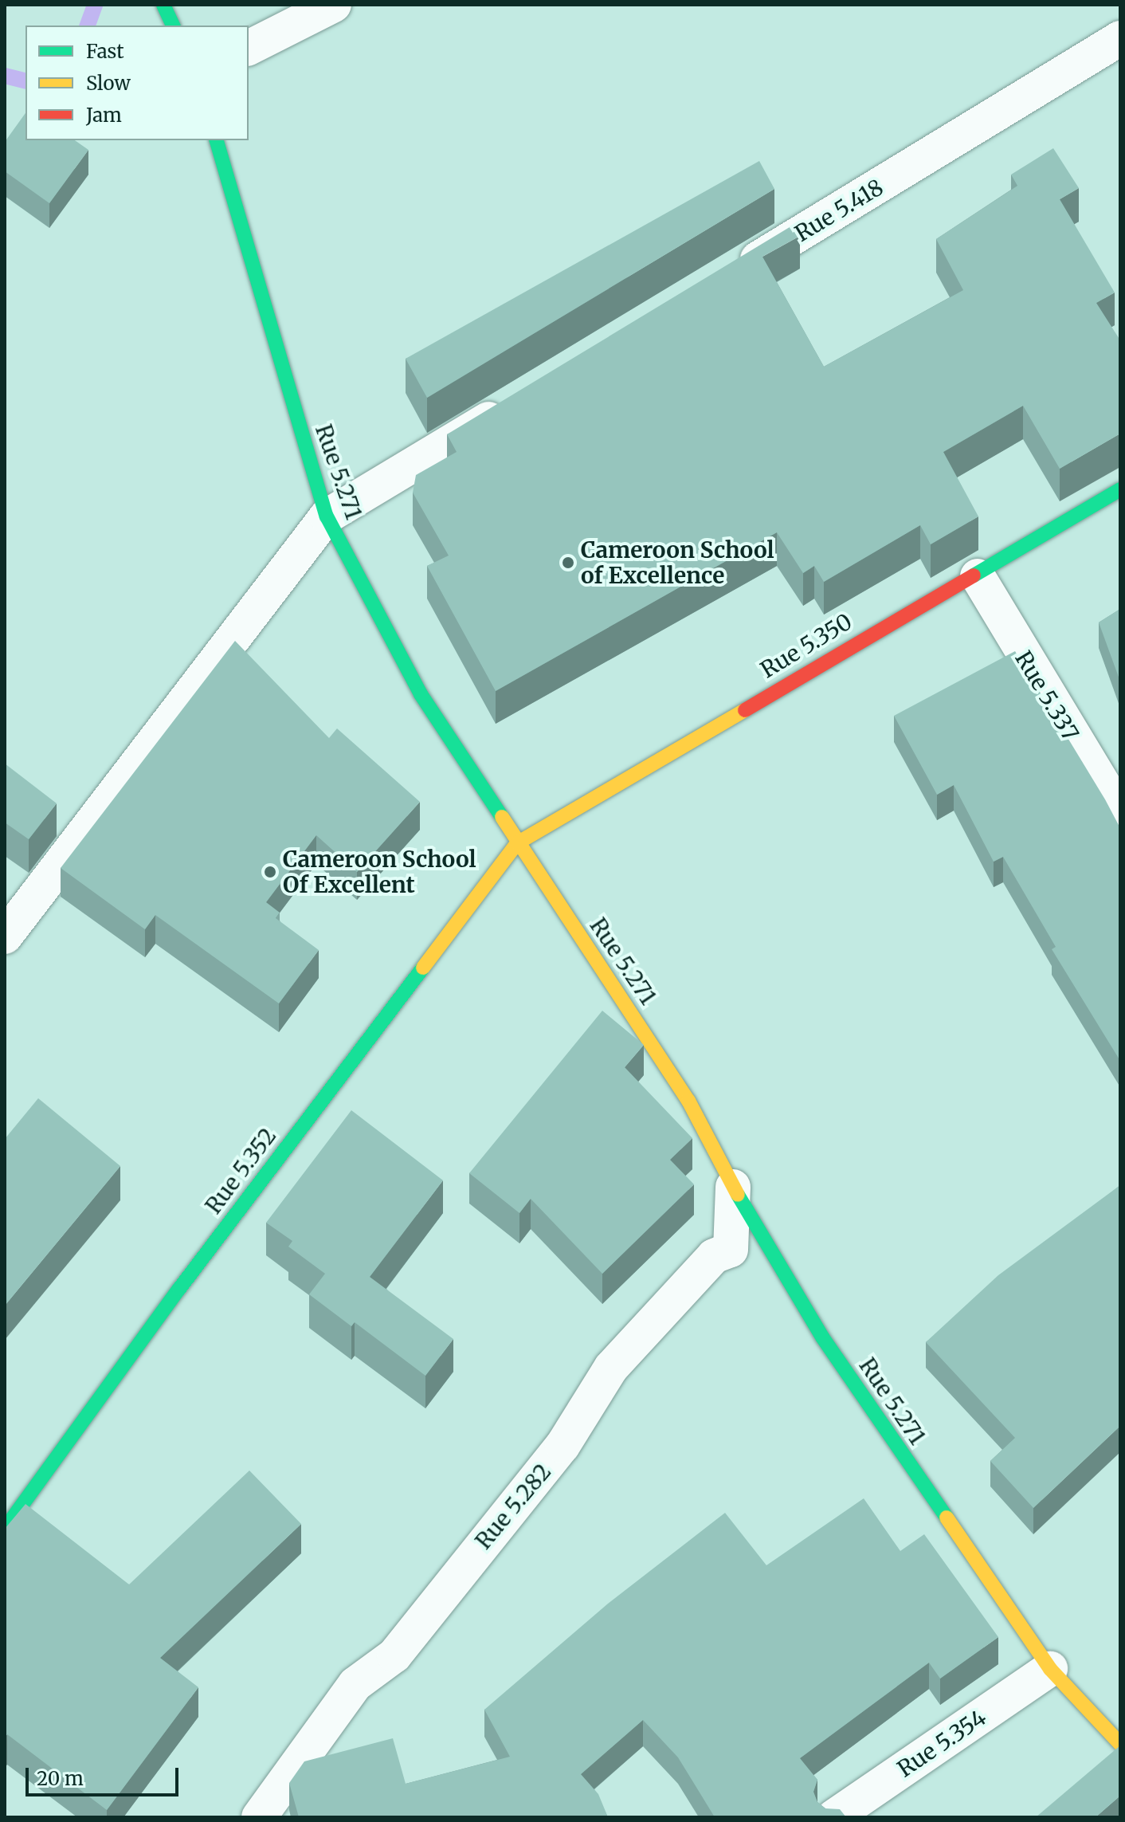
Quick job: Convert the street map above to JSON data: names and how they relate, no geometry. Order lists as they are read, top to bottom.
{
  "streets": {
    "street": [
      "Rue 5.418",
      "Rue 5.271",
      "Rue 5.350",
      "Rue 5.337",
      "Rue 5.352",
      "Rue 5.282",
      "Rue 5.354"
    ]
  },
  "crossings": [
    ["Rue 5.271", "Rue 5.350"],
    ["Rue 5.271", "Rue 5.352"],
    ["Rue 5.271", "Rue 5.282"],
    ["Rue 5.271", "Rue 5.354"],
    ["Rue 5.350", "Rue 5.337"],
    ["Rue 5.350", "Rue 5.352"]
  ],
  "places": ["Cameroon School of Excellence", "Cameroon School Of Excellent"],
  "legend": ["Fast", "Slow", "Jam"],
  "scale_bar": "20 m"
}
